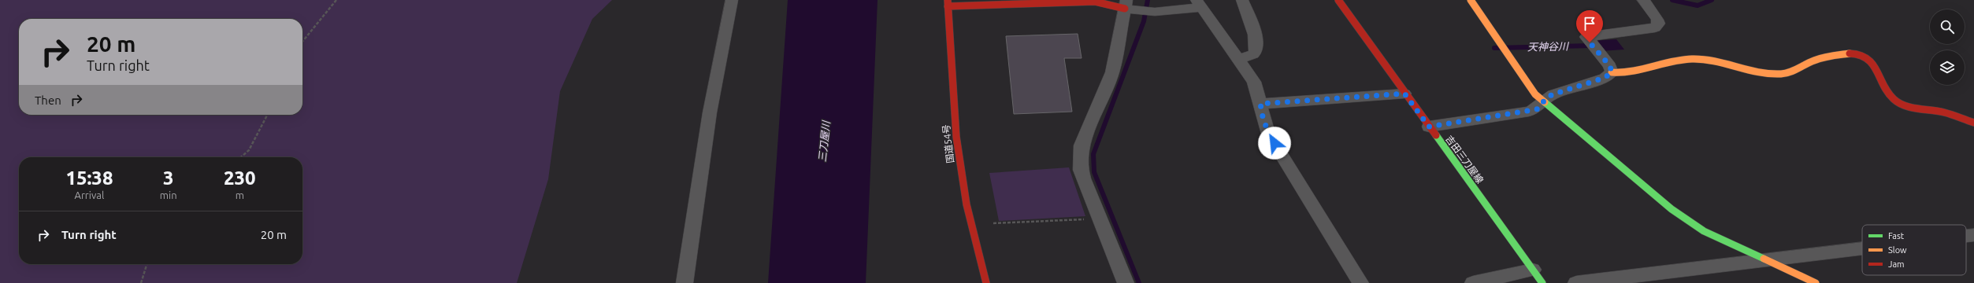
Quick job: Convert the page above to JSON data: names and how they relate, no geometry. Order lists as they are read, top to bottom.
{
  "streets": {
    "main road": ["国道54号", "吉田三刀屋線"]
  },
  "water": ["天神谷川", "三刀屋川"],
  "legend": ["Fast", "Slow", "Jam"],
  "page": {
    "turn": ["20 m", "Turn right"],
    "then": "Then",
    "eta": [
      "15:38",
      "Arrival",
      "3",
      "min",
      "230",
      "m"
    ],
    "list": [
      {
        "name": "Turn right",
        "value": "20 m"
      }
    ]
  }
}
